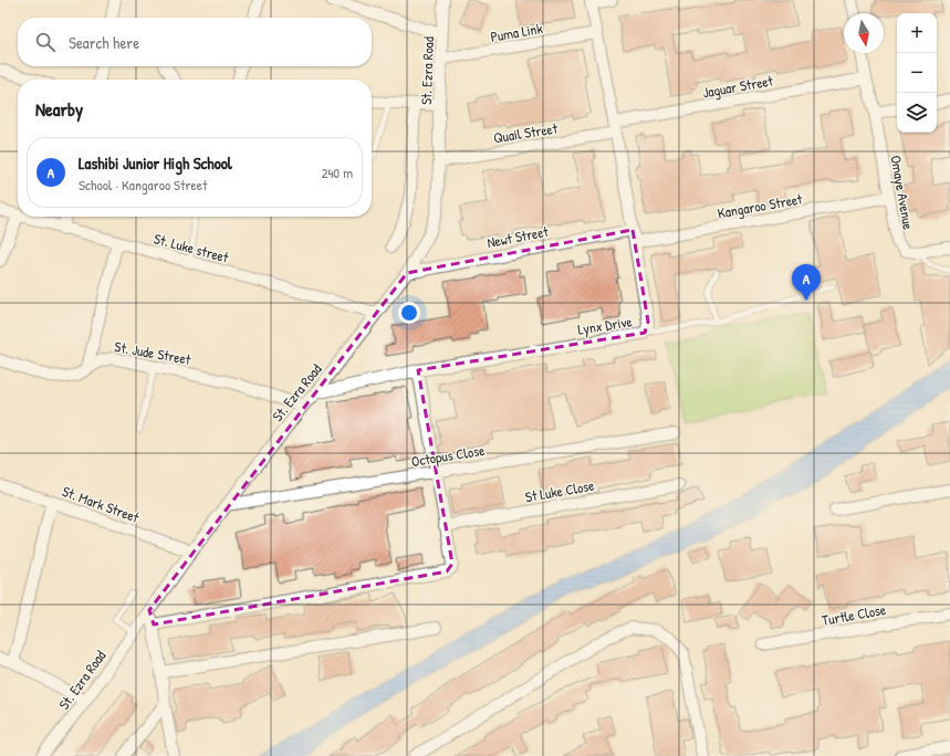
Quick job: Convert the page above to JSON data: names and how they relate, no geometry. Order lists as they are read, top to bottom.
{
  "streets": {
    "street": [
      "Puma Link",
      "St. Ezra Road",
      "Jaguar Street",
      "Quail Street",
      "Omaye Avenue",
      "Kangaroo Street",
      "Newt Street",
      "St. Luke street",
      "Lynx Drive",
      "St. Jude Street",
      "Octopus Close",
      "St Luke Close",
      "St. Mark Street",
      "Turtle Close"
    ]
  },
  "crossings": [
    ["Puma Link", "St. Ezra Road"],
    ["Puma Link", "Lynx Drive"],
    ["St. Ezra Road", "Quail Street"],
    ["St. Ezra Road", "Newt Street"],
    ["St. Ezra Road", "St. Luke street"],
    ["St. Ezra Road", "Lynx Drive"],
    ["St. Ezra Road", "St. Jude Street"],
    ["St. Ezra Road", "Octopus Close"],
    ["St. Ezra Road", "St. Mark Street"],
    ["Jaguar Street", "Quail Street"],
    ["Jaguar Street", "Omaye Avenue"],
    ["Jaguar Street", "Lynx Drive"],
    ["Quail Street", "Lynx Drive"],
    ["Omaye Avenue", "Kangaroo Street"],
    ["Kangaroo Street", "Lynx Drive"],
    ["Newt Street", "Lynx Drive"]
  ],
  "north": "bottom",
  "page": {
    "map_buttons": ["+", "−"],
    "search": "Search here",
    "heading": "Nearby",
    "list": [
      {
        "mark": "A",
        "name": "Lashibi Junior High School",
        "note": "School · Kangaroo Street",
        "value": "240 m"
      }
    ],
    "pins": "A"
  }
}
